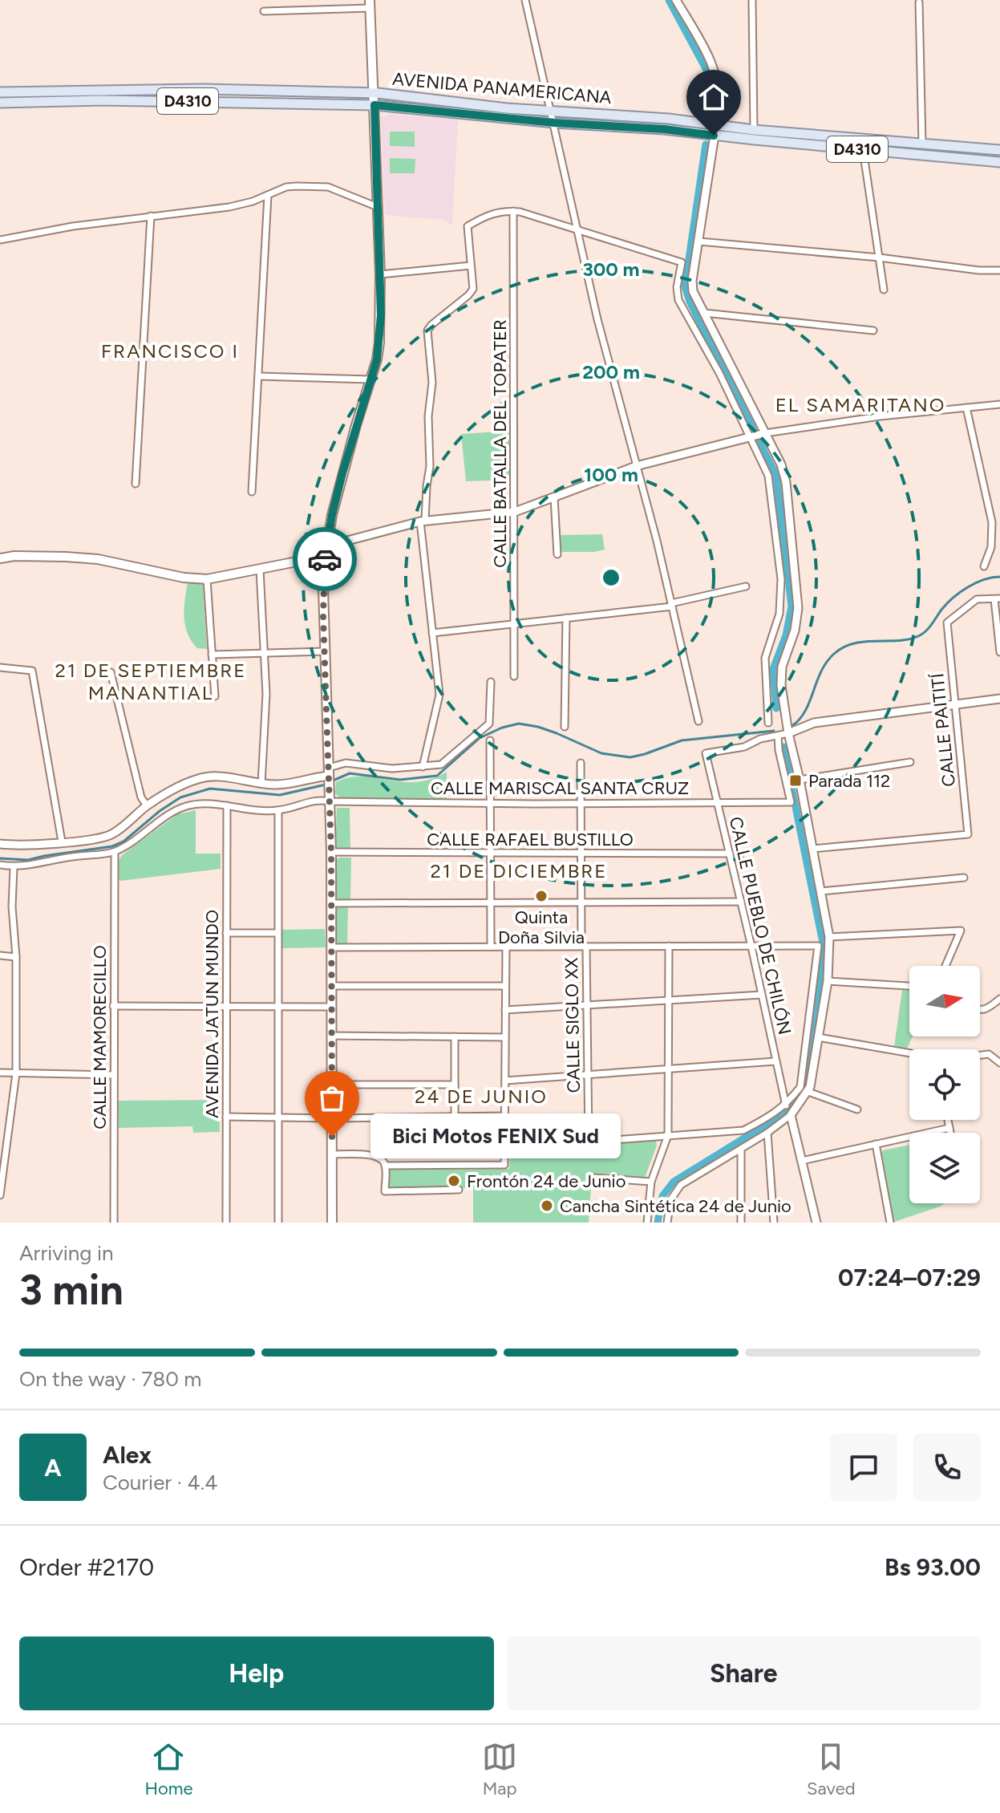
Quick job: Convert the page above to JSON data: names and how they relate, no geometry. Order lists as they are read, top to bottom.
{
  "streets": {
    "main road": ["AVENIDA PANAMERICANA", "D4310"],
    "street": [
      "CALLE BATALLA DEL TOPATER",
      "CALLE PAITITÍ",
      "CALLE MARISCAL SANTA CRUZ",
      "CALLE RAFAEL BUSTILLO",
      "CALLE PUEBLO DE CHILÓN",
      "AVENIDA JATUN MUNDO",
      "CALLE SIGLO XX",
      "CALLE MAMORECILLO"
    ]
  },
  "crossings": [
    ["CALLE MARISCAL SANTA CRUZ", "CALLE PUEBLO DE CHILÓN"],
    ["CALLE MARISCAL SANTA CRUZ", "AVENIDA JATUN MUNDO"],
    ["CALLE MARISCAL SANTA CRUZ", "CALLE SIGLO XX"],
    ["CALLE MARISCAL SANTA CRUZ", "CALLE MAMORECILLO"],
    ["CALLE RAFAEL BUSTILLO", "CALLE PUEBLO DE CHILÓN"],
    ["CALLE RAFAEL BUSTILLO", "CALLE SIGLO XX"]
  ],
  "districts": [
    "FRANCISCO I",
    "EL SAMARITANO",
    "21 DE SEPTIEMBRE MANANTIAL",
    "21 DE DICIEMBRE",
    "24 DE JUNIO"
  ],
  "places": {
    "transit": ["Parada 112"],
    "other": [
      "Quinta Doña Silvia",
      "Bici Motos FENIX Sud",
      "Frontón 24 de Junio",
      "Cancha Sintética 24 de Junio"
    ]
  },
  "north": "right",
  "page": {
    "bubble": "Bici Motos FENIX Sud",
    "heading": ["3 min", "Arriving in", "07:24–07:29"],
    "panel": [
      "Alex",
      "Courier · 4.4",
      "Order #2170",
      "Bs 93.00"
    ],
    "bar": "On the way · 780 m",
    "round": "A",
    "buttons": ["Help", "Share"],
    "tabs": ["Home", "Map", "Saved"]
  },
  "rings": ["300 m", "200 m", "100 m"]
}
